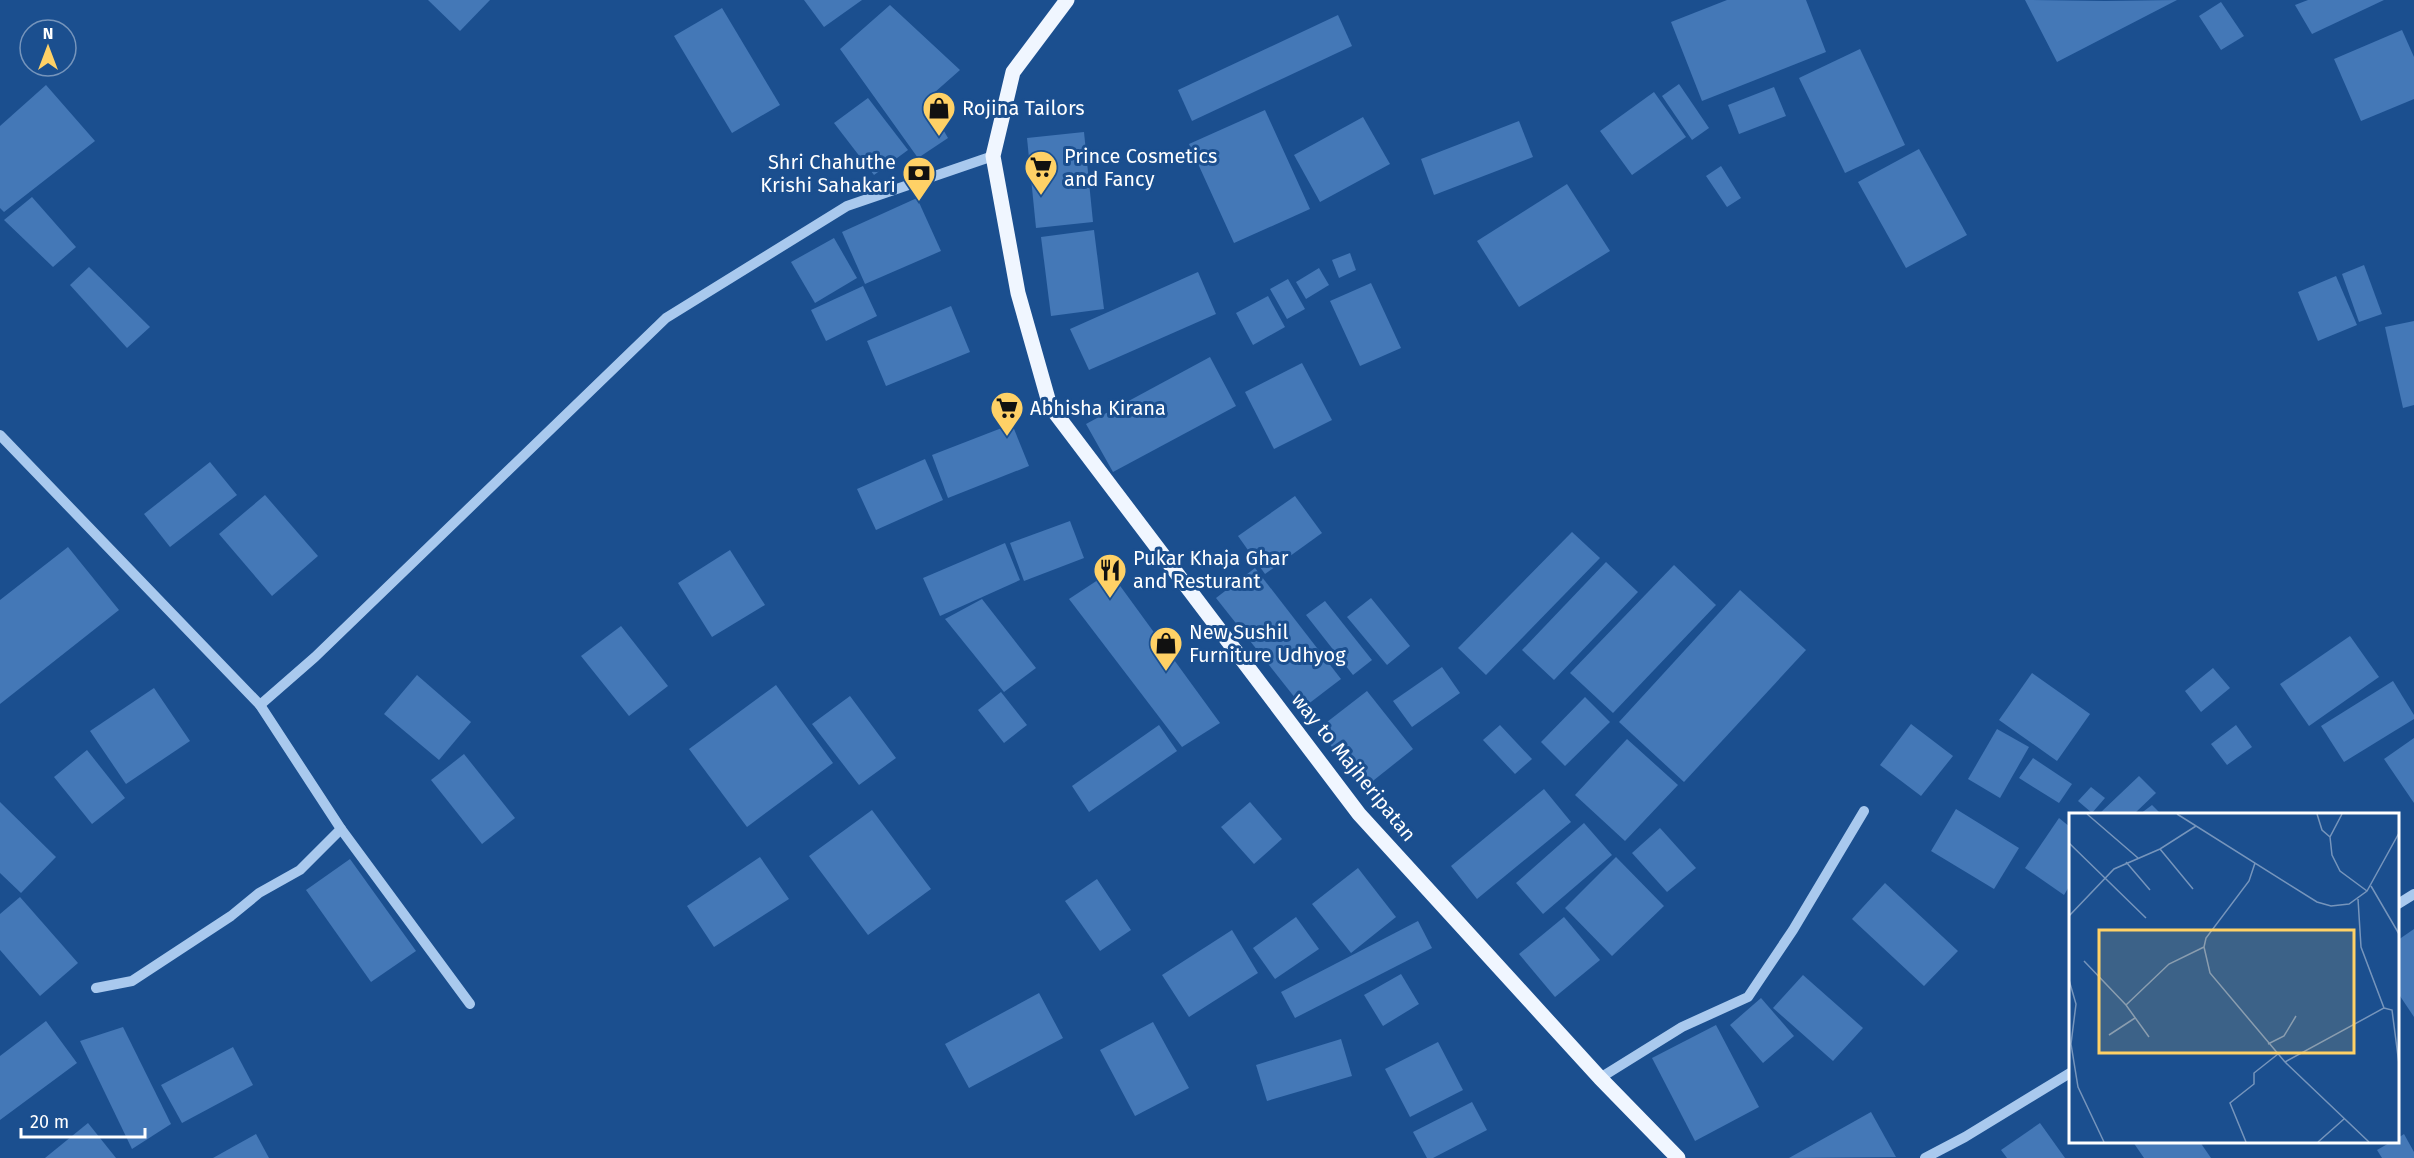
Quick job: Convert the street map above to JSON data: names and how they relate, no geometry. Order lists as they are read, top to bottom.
{
  "streets": {
    "main road": ["way to Majheripatan"]
  },
  "places": {
    "shop": ["Rojina Tailors", "New Sushil Furniture Udhyog"],
    "supermarket": ["Prince Cosmetics and Fancy", "Abhisha Kirana"],
    "bank": ["Shri Chahuthe Krishi Sahakari"],
    "restaurant": ["Pukar Khaja Ghar and Resturant"]
  },
  "scale_bar": "20 m",
  "north": "top"
}
